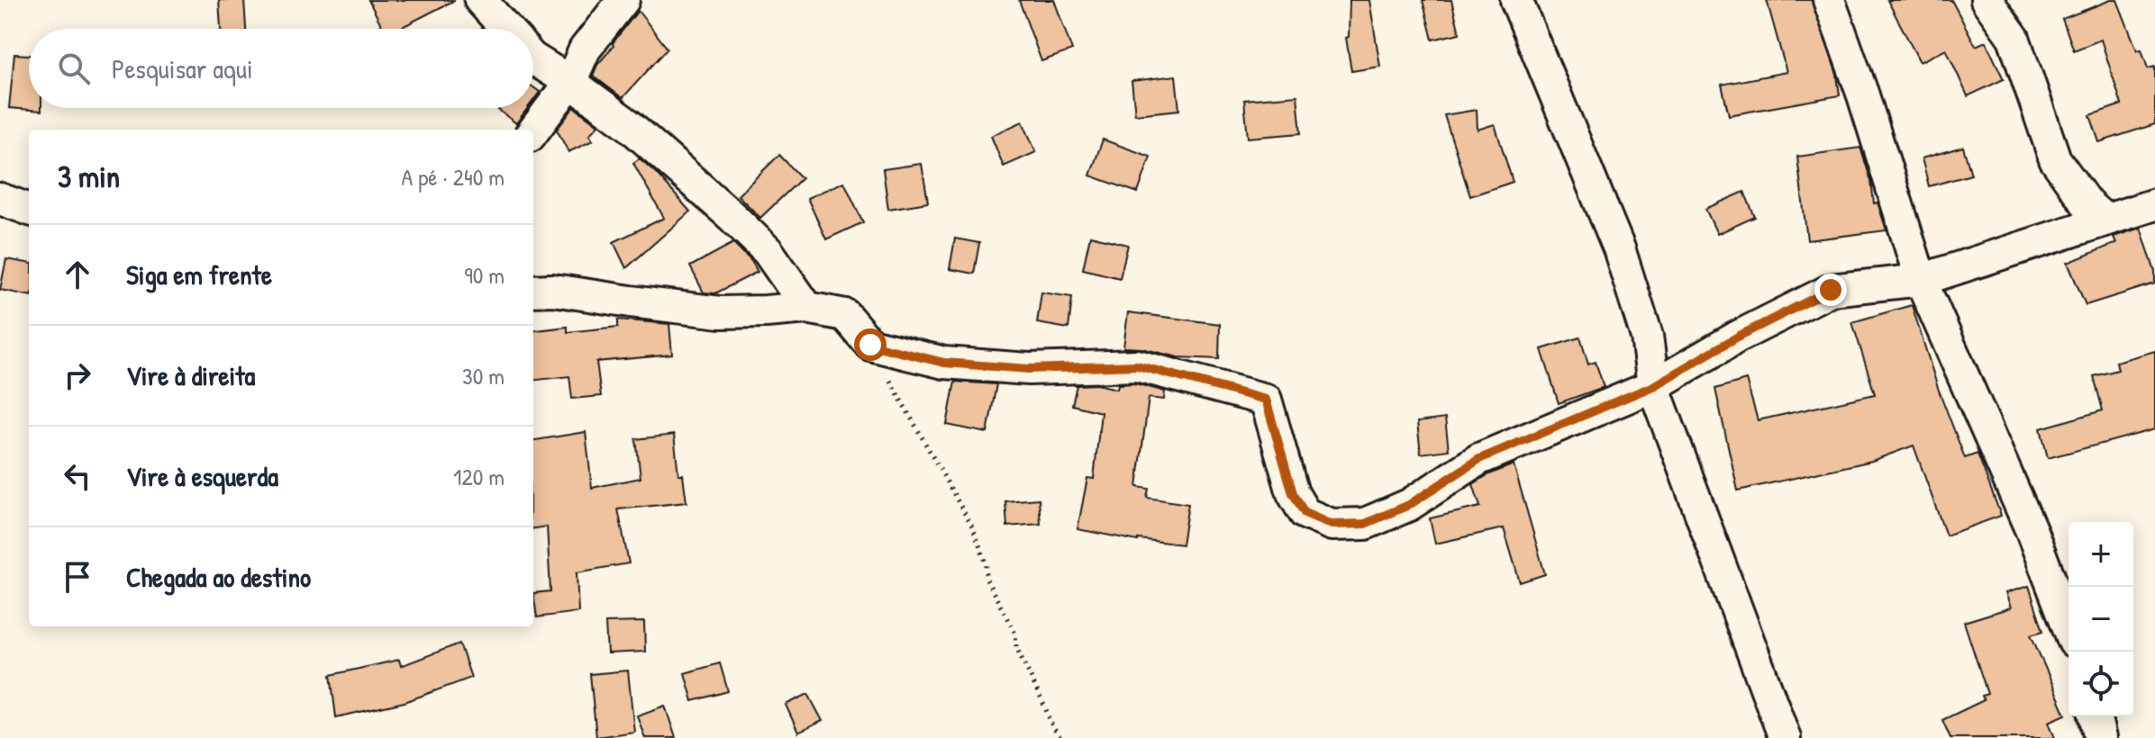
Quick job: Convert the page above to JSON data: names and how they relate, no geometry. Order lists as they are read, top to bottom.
{
  "page": {
    "search": "Pesquisar aqui",
    "heading": ["3 min", "A pé · 240 m"],
    "list": [
      ["Siga em frente", "90 m"],
      ["Vire à direita", "30 m"],
      ["Vire à esquerda", "120 m"],
      "Chegada ao destino"
    ],
    "map_buttons": ["+", "−"]
  }
}
